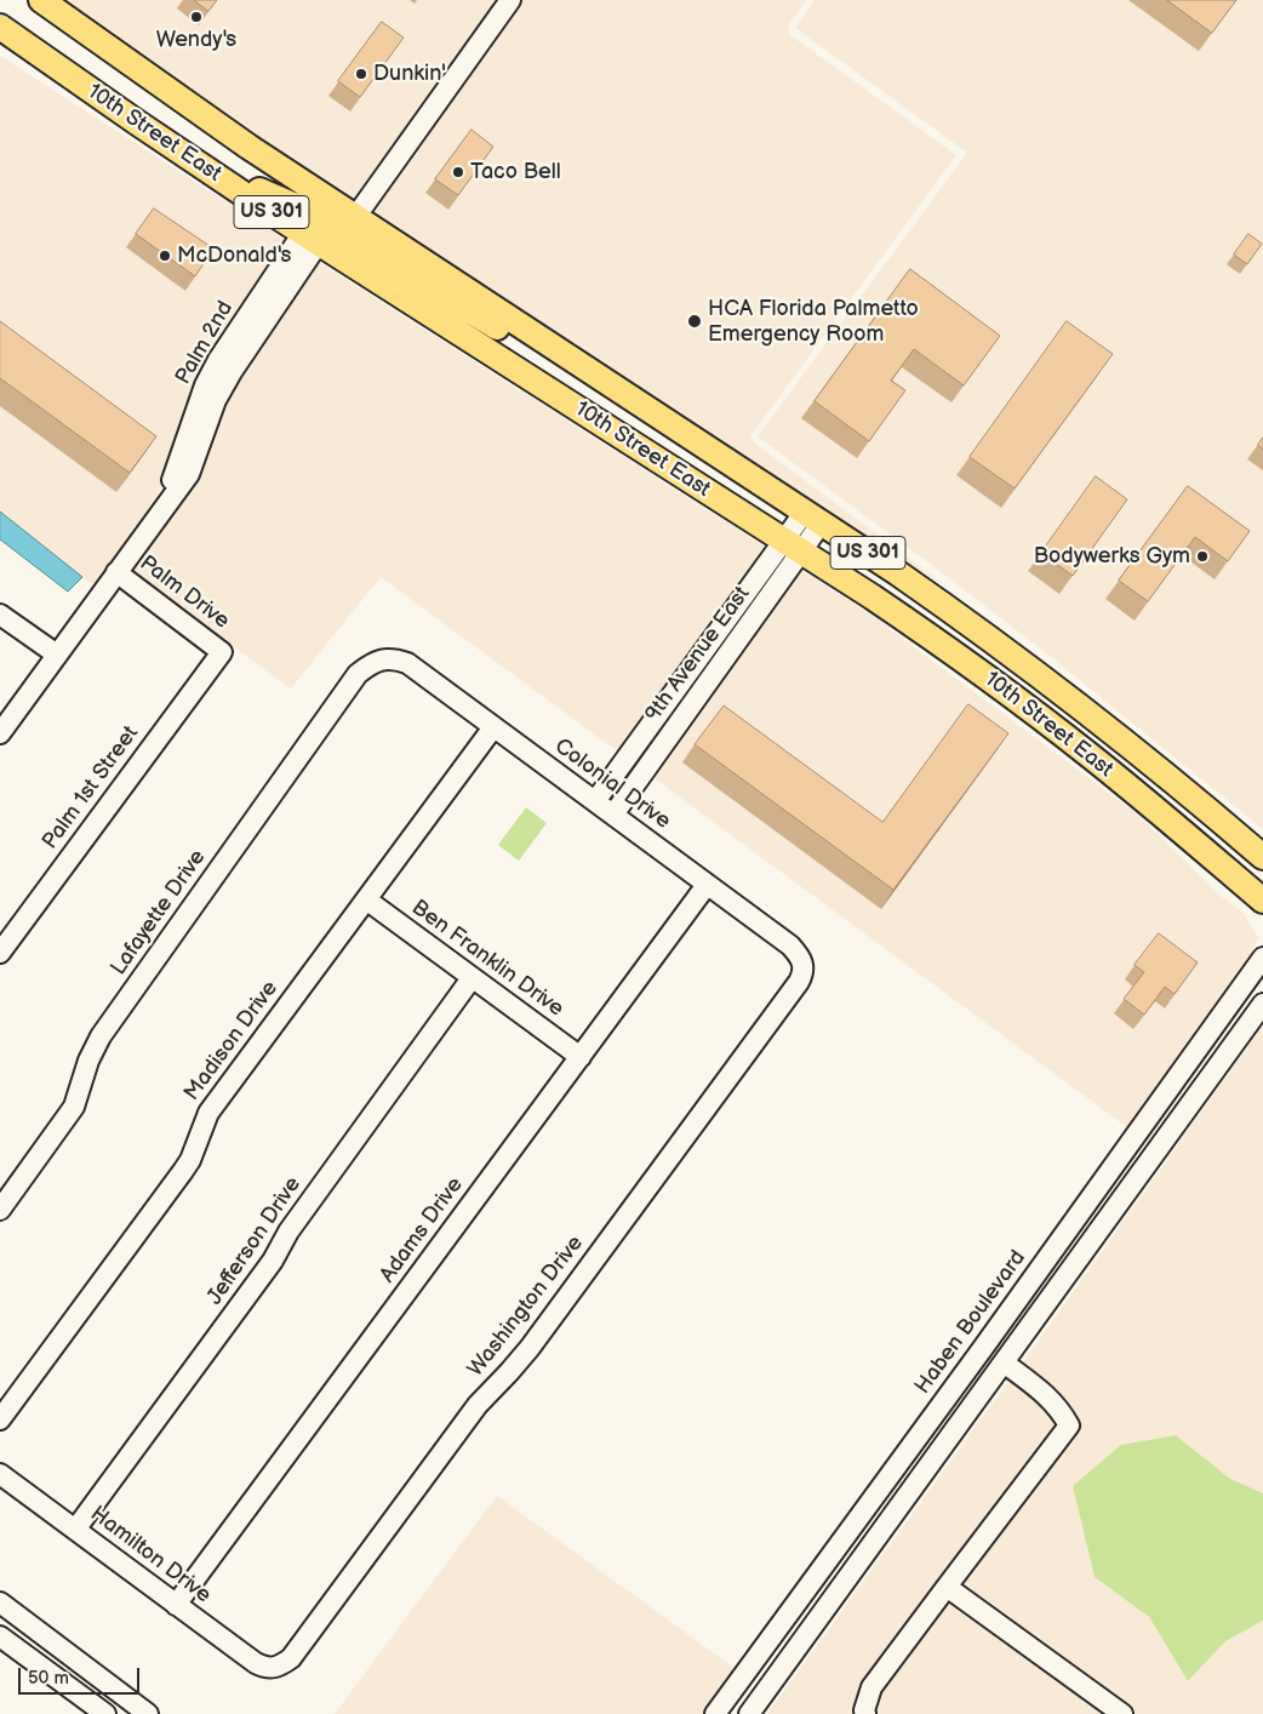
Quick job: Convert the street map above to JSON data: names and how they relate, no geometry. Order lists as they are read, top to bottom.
{
  "streets": {
    "main road": ["10th Street East", "US 301"],
    "street": [
      "Palm 2nd",
      "Palm Drive",
      "9th Avenue East",
      "Colonial Drive",
      "Palm 1st Street",
      "Lafayette Drive",
      "Ben Franklin Drive",
      "Madison Drive",
      "Adams Drive",
      "Jefferson Drive",
      "Washington Drive",
      "Haben Boulevard",
      "Hamilton Drive"
    ]
  },
  "crossings": [
    ["10th Street East", "Palm 2nd"],
    ["10th Street East", "9th Avenue East"],
    ["Palm 2nd", "Palm Drive"],
    ["Palm Drive", "Palm 1st Street"],
    ["9th Avenue East", "Colonial Drive"],
    ["Colonial Drive", "Lafayette Drive"],
    ["Colonial Drive", "Madison Drive"],
    ["Colonial Drive", "Adams Drive"],
    ["Colonial Drive", "Washington Drive"],
    ["Ben Franklin Drive", "Madison Drive"],
    ["Ben Franklin Drive", "Adams Drive"],
    ["Ben Franklin Drive", "Jefferson Drive"],
    ["Adams Drive", "Hamilton Drive"],
    ["Jefferson Drive", "Hamilton Drive"],
    ["Washington Drive", "Hamilton Drive"]
  ],
  "places": [
    "Wendy's",
    "Dunkin'",
    "Taco Bell",
    "McDonald's",
    "HCA Florida Palmetto Emergency Room",
    "Bodywerks Gym"
  ],
  "scale_bar": "50 m"
}
